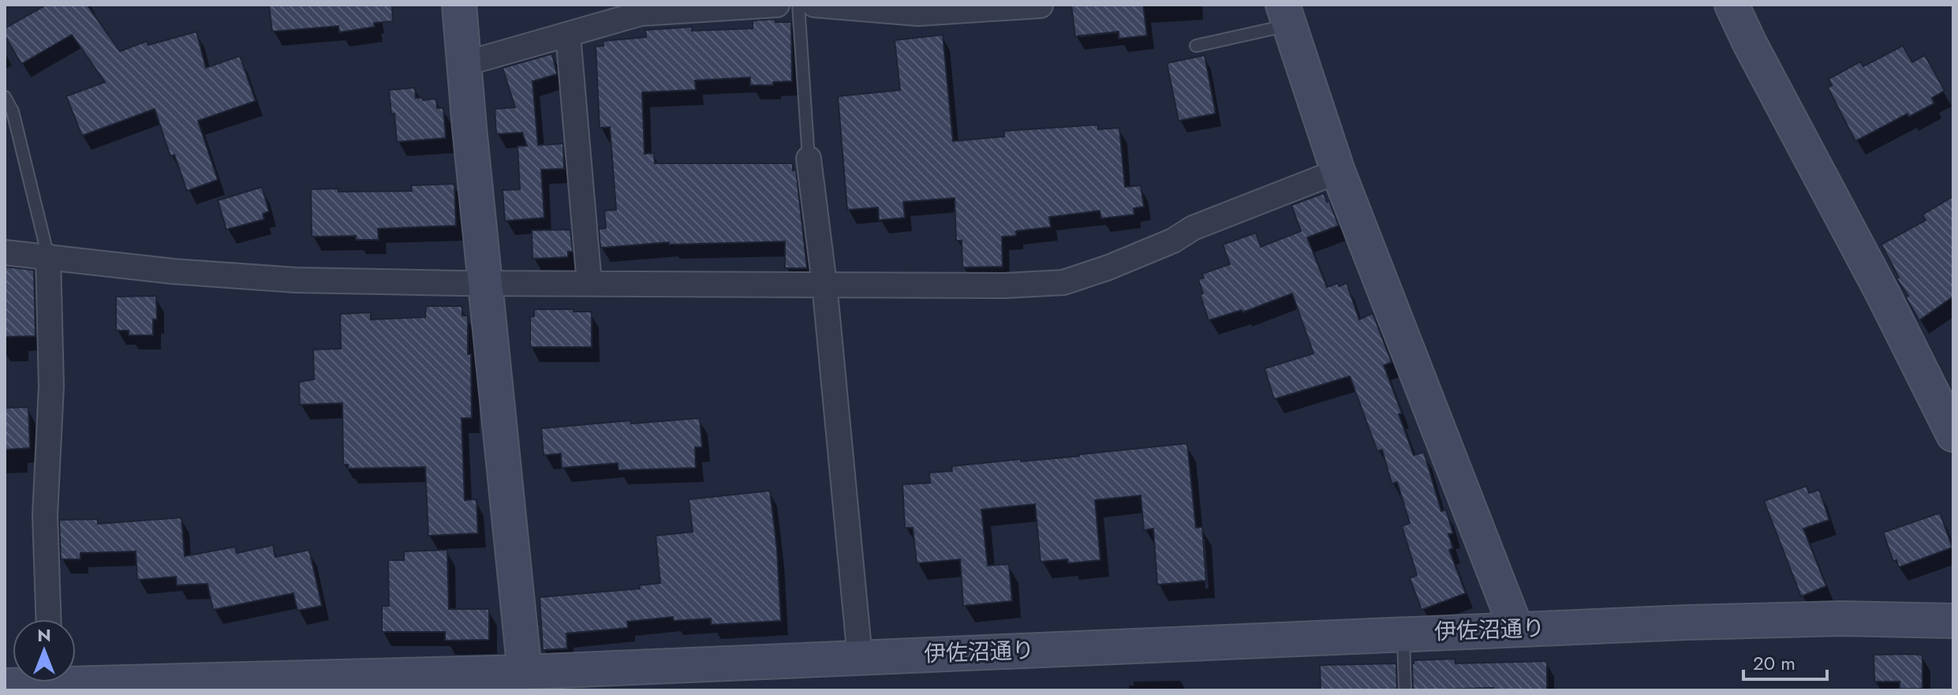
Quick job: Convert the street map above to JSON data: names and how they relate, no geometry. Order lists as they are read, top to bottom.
{
  "streets": {
    "street": ["伊佐沼通り"]
  },
  "scale_bar": "20 m",
  "north": "top"
}
